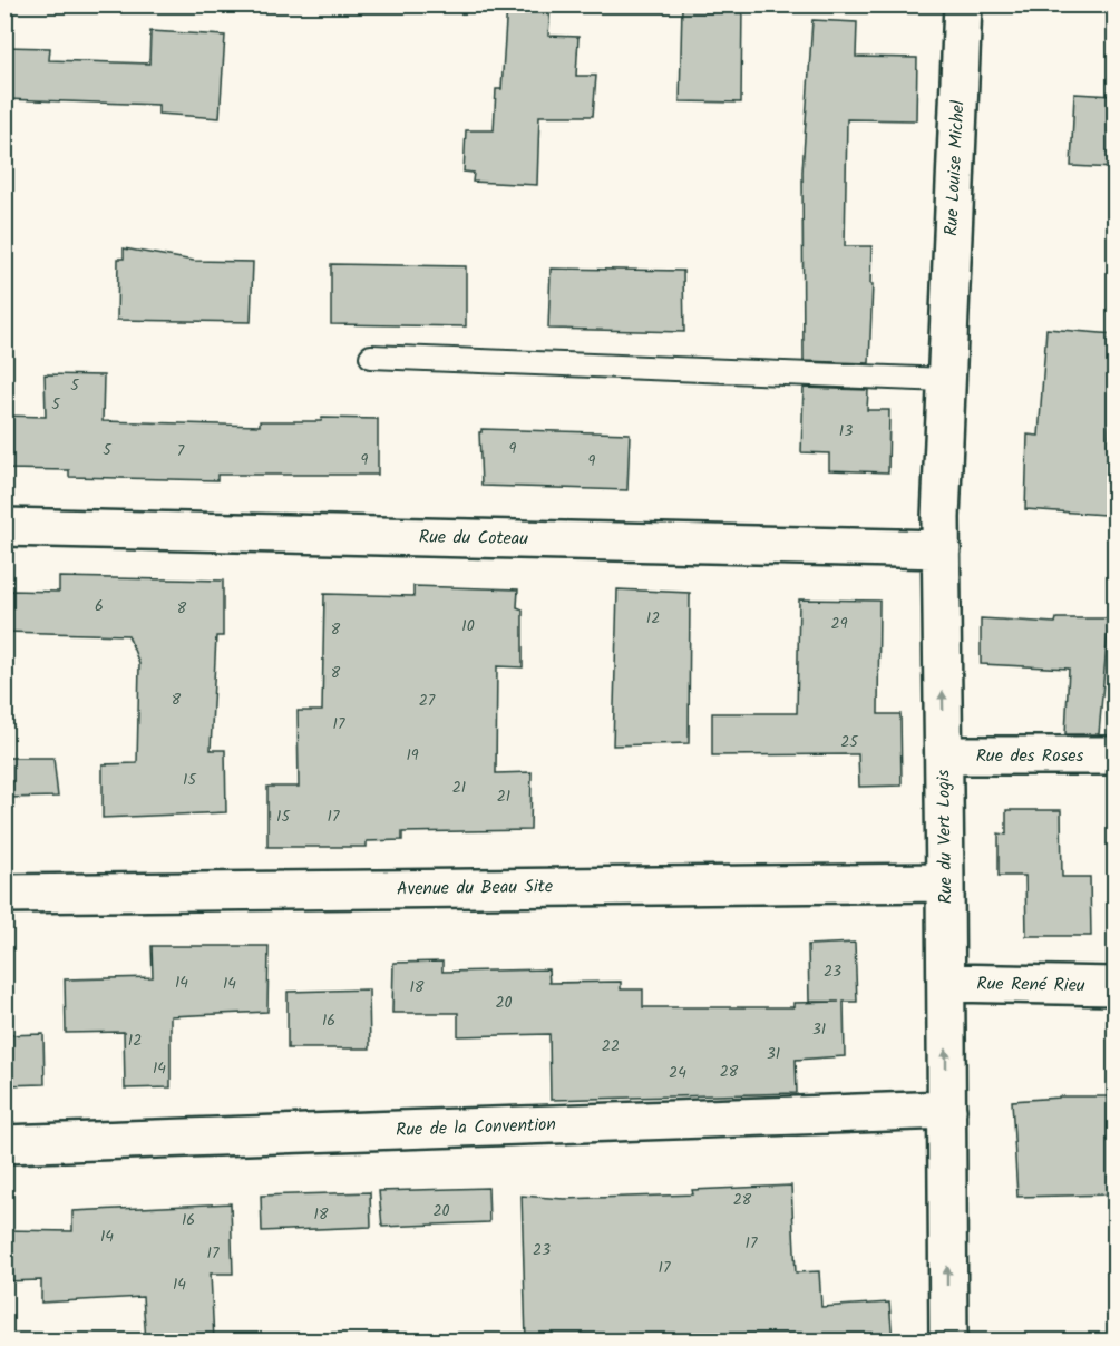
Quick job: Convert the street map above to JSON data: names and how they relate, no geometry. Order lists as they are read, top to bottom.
{
  "streets": {
    "street": [
      "Rue Louise Michel",
      "Rue du Coteau",
      "Rue des Roses",
      "Rue du Vert Logis",
      "Avenue du Beau Site",
      "Rue René Rieu",
      "Rue de la Convention"
    ]
  },
  "crossings": [
    ["Rue Louise Michel", "Rue du Vert Logis"],
    ["Rue du Coteau", "Rue du Vert Logis"],
    ["Rue des Roses", "Rue du Vert Logis"],
    ["Rue du Vert Logis", "Avenue du Beau Site"],
    ["Rue du Vert Logis", "Rue René Rieu"],
    ["Rue du Vert Logis", "Rue de la Convention"]
  ],
  "one_way": ["Rue du Vert Logis"],
  "house_numbers": [
    "5",
    "5",
    "13",
    "9",
    "5",
    "7",
    "9",
    "9",
    "6",
    "8",
    "12",
    "29",
    "10",
    "8",
    "8",
    "8",
    "27",
    "17",
    "25",
    "19",
    "15",
    "21",
    "21",
    "15",
    "17",
    "23",
    "14",
    "14",
    "18",
    "20",
    "16",
    "31",
    "12",
    "22",
    "31",
    "14",
    "28",
    "24",
    "28",
    "20",
    "18",
    "16",
    "14",
    "17",
    "23",
    "17",
    "17",
    "14"
  ]
}
